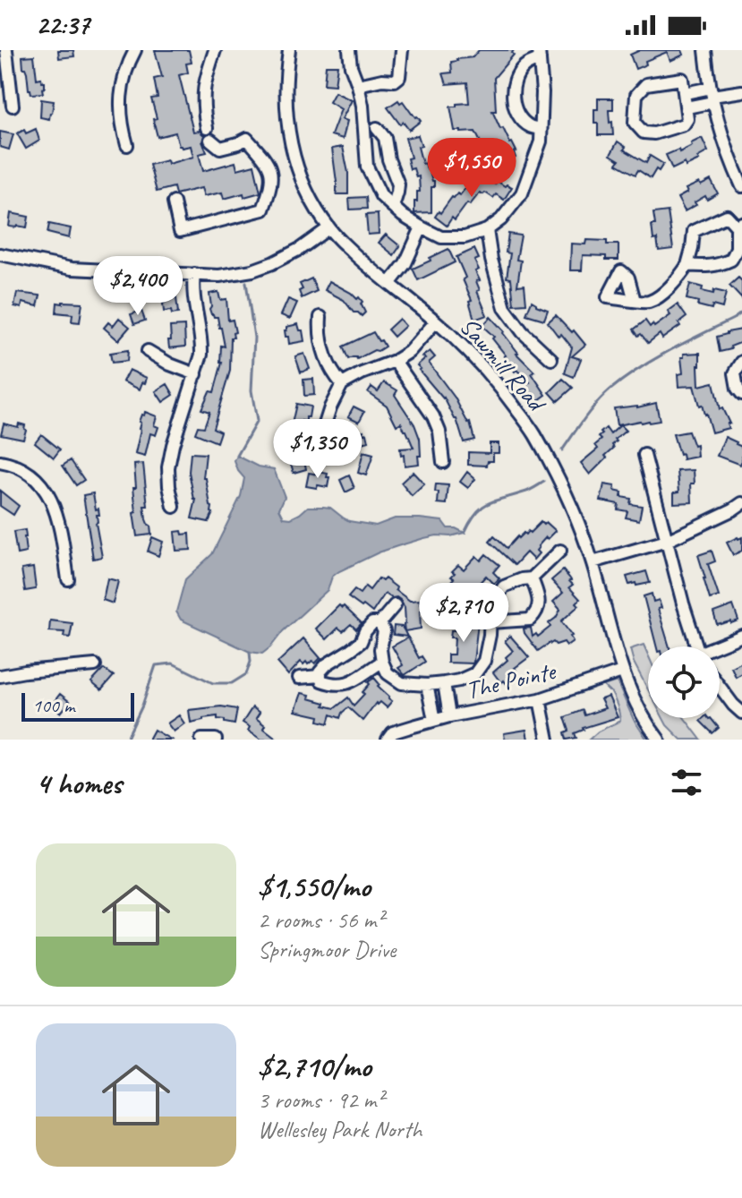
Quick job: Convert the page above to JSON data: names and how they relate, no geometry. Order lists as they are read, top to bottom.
{
  "streets": {
    "street": ["Sawmill Road", "The Pointe"]
  },
  "crossings": [
    ["Sawmill Road", "The Pointe"]
  ],
  "scale_bar": "100 m",
  "page": {
    "status": "22:37",
    "price": [
      "$1,550",
      "$2,400",
      "$1,350",
      "$2,710"
    ],
    "scale": "100 m",
    "heading": "4 homes",
    "list": [
      {
        "name": "$1,550/mo",
        "note": "2 rooms · 56 m² · Springmoor Drive"
      },
      {
        "name": "$2,710/mo",
        "note": "3 rooms · 92 m² · Wellesley Park North"
      }
    ]
  }
}
